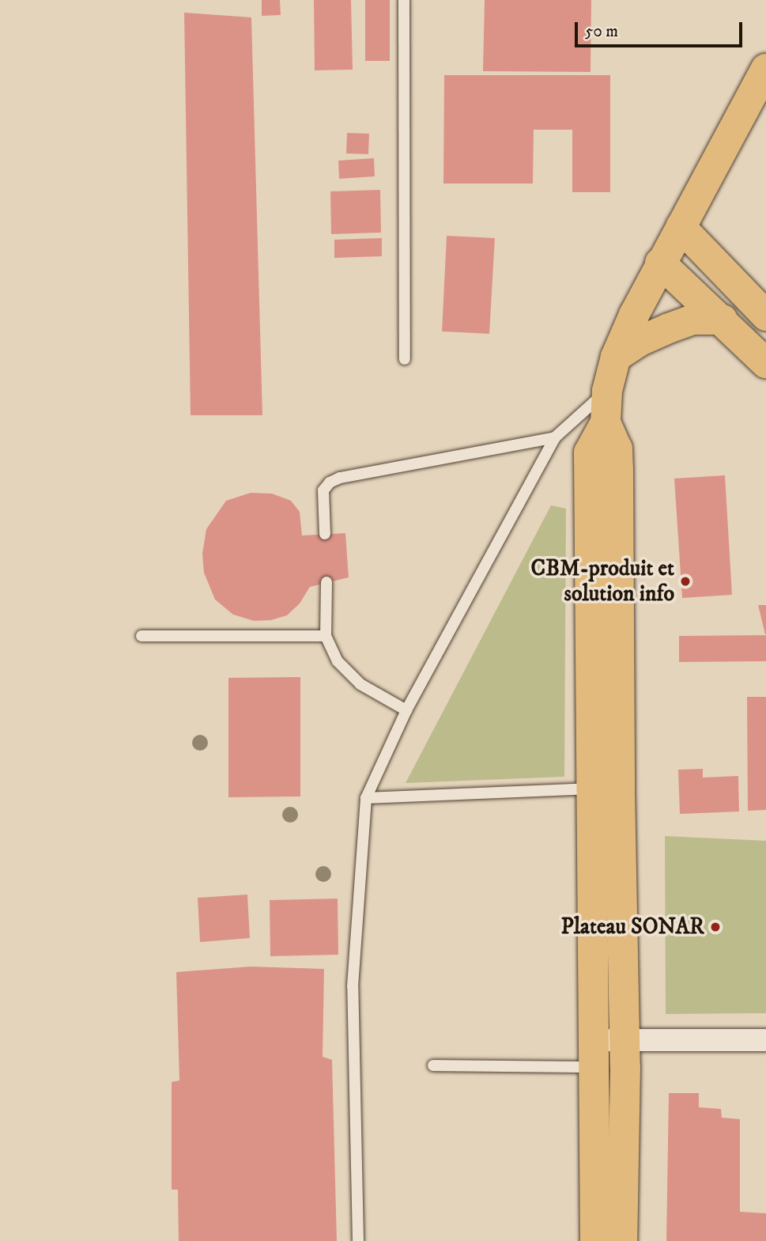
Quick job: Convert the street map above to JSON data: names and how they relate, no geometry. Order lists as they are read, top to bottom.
{
  "places": ["CBM-produit et solution info", "Plateau SONAR"],
  "scale_bar": "50 m"
}
